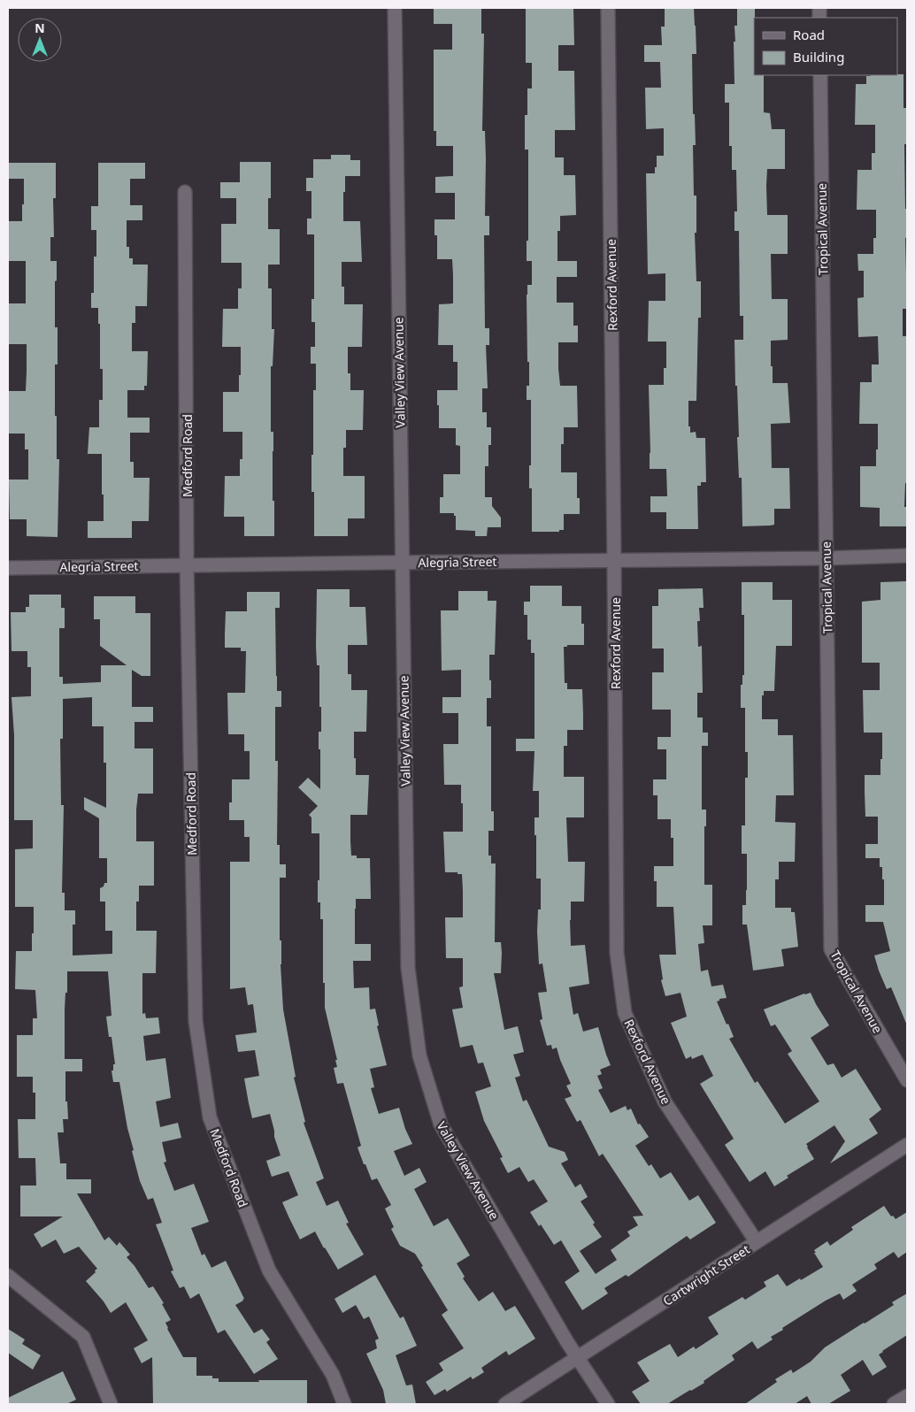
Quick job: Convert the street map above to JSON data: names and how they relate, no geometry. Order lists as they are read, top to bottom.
{
  "streets": {
    "street": [
      "Tropical Avenue",
      "Rexford Avenue",
      "Valley View Avenue",
      "Medford Road",
      "Alegria Street",
      "Cartwright Street"
    ]
  },
  "crossings": [
    ["Tropical Avenue", "Alegria Street"],
    ["Rexford Avenue", "Alegria Street"],
    ["Rexford Avenue", "Cartwright Street"],
    ["Valley View Avenue", "Alegria Street"],
    ["Valley View Avenue", "Cartwright Street"],
    ["Medford Road", "Alegria Street"]
  ],
  "legend": ["Road", "Building"],
  "north": "top"
}
